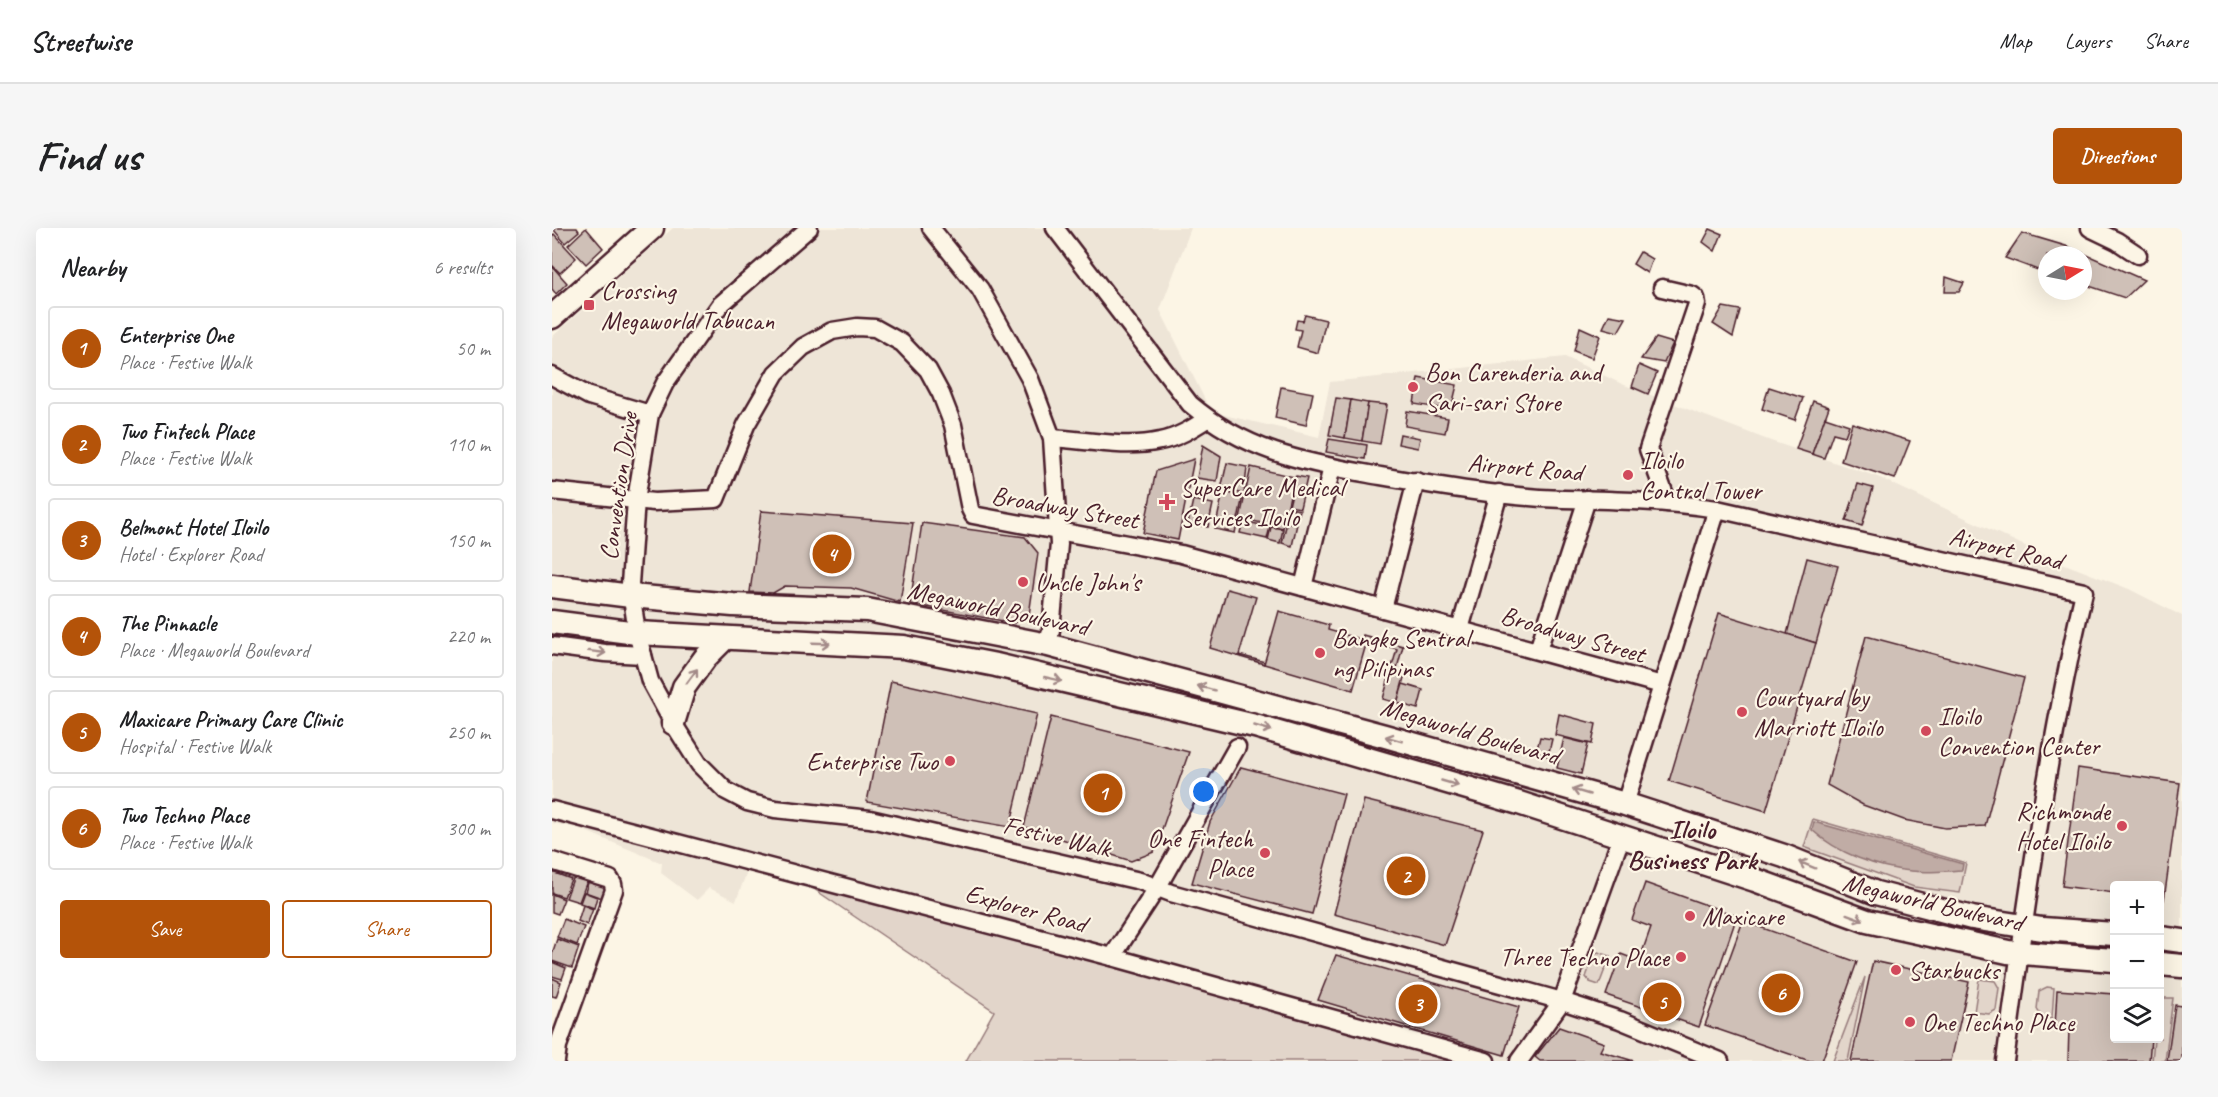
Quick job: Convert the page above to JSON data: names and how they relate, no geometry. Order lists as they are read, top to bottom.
{
  "streets": {
    "main road": ["Megaworld Boulevard"],
    "street": [
      "Airport Road",
      "Convention Drive",
      "Broadway Street",
      "Festive Walk",
      "Explorer Road"
    ]
  },
  "crossings": [
    ["Airport Road", "Megaworld Boulevard"],
    ["Convention Drive", "Broadway Street"],
    ["Convention Drive", "Megaworld Boulevard"],
    ["Convention Drive", "Festive Walk"],
    ["Megaworld Boulevard", "Festive Walk"]
  ],
  "districts": ["Iloilo Business Park"],
  "places": {
    "transit": ["Crossing Megaworld Tabucan"],
    "other": [
      "Bon Carenderia and Sari-sari Store",
      "Iloilo Control Tower",
      "Uncle John's",
      "Bangko Sentral ng Pilipinas",
      "Courtyard by Marriott Iloilo",
      "Iloilo Convention Center",
      "Enterprise Two",
      "Richmonde Hotel Iloilo",
      "One Fintech Place",
      "Maxicare",
      "Three Techno Place",
      "Starbucks",
      "One Techno Place"
    ],
    "health": ["SuperCare Medical Services Iloilo"]
  },
  "north": "right",
  "page": {
    "header": "Streetwise",
    "nav": ["Map", "Layers", "Share"],
    "buttons": [
      "Directions",
      ["Save", "Share"]
    ],
    "title": "Find us",
    "heading": ["Nearby", "6 results"],
    "list": [
      {
        "mark": "1",
        "name": "Enterprise One",
        "note": "Place · Festive Walk",
        "value": "50 m"
      },
      {
        "mark": "2",
        "name": "Two Fintech Place",
        "note": "Place · Festive Walk",
        "value": "110 m"
      },
      {
        "mark": "3",
        "name": "Belmont Hotel Iloilo",
        "note": "Hotel · Explorer Road",
        "value": "150 m"
      },
      {
        "mark": "4",
        "name": "The Pinnacle",
        "note": "Place · Megaworld Boulevard",
        "value": "220 m"
      },
      {
        "mark": "5",
        "name": "Maxicare Primary Care Clinic",
        "note": "Hospital · Festive Walk",
        "value": "250 m"
      },
      {
        "mark": "6",
        "name": "Two Techno Place",
        "note": "Place · Festive Walk",
        "value": "300 m"
      }
    ],
    "pins": [
      "4",
      "1",
      "2",
      "6",
      "5",
      "3"
    ],
    "map_buttons": ["+", "−"]
  }
}
